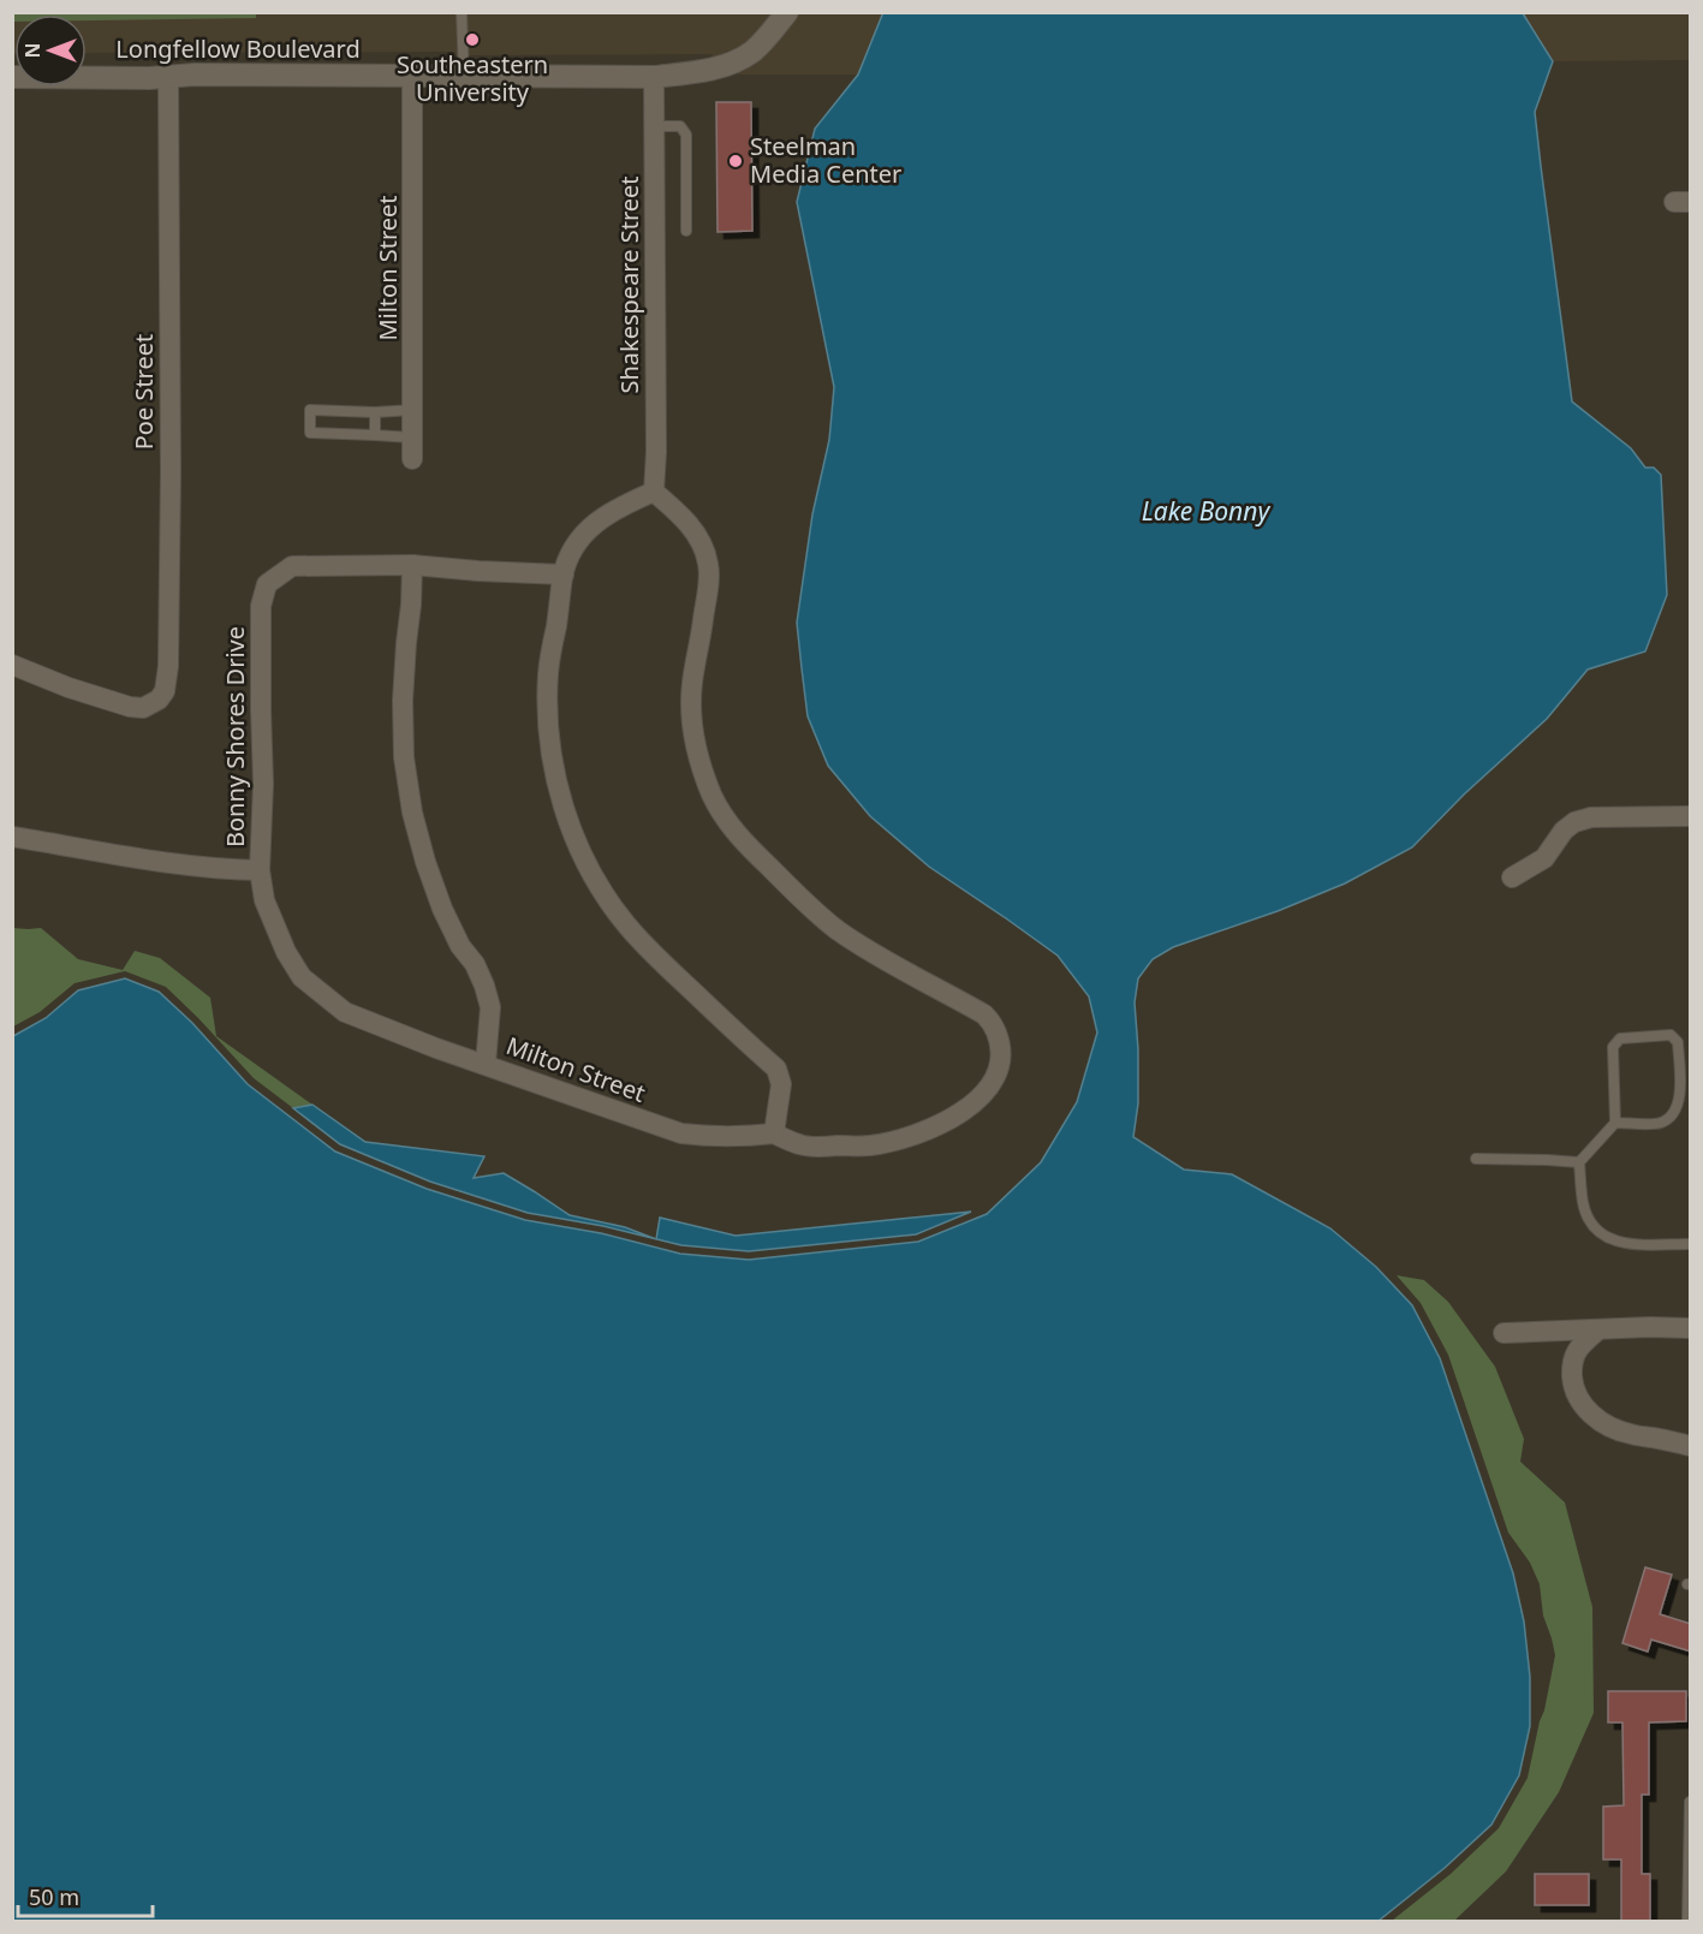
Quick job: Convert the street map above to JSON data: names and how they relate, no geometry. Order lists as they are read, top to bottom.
{
  "streets": {
    "street": [
      "Longfellow Boulevard",
      "Milton Street",
      "Shakespeare Street",
      "Poe Street",
      "Bonny Shores Drive"
    ]
  },
  "crossings": [
    ["Longfellow Boulevard", "Milton Street"],
    ["Longfellow Boulevard", "Shakespeare Street"],
    ["Longfellow Boulevard", "Poe Street"],
    ["Milton Street", "Bonny Shores Drive"]
  ],
  "water": ["Lake Bonny"],
  "places": ["Southeastern University", "Steelman Media Center"],
  "scale_bar": "50 m",
  "north": "left"
}
